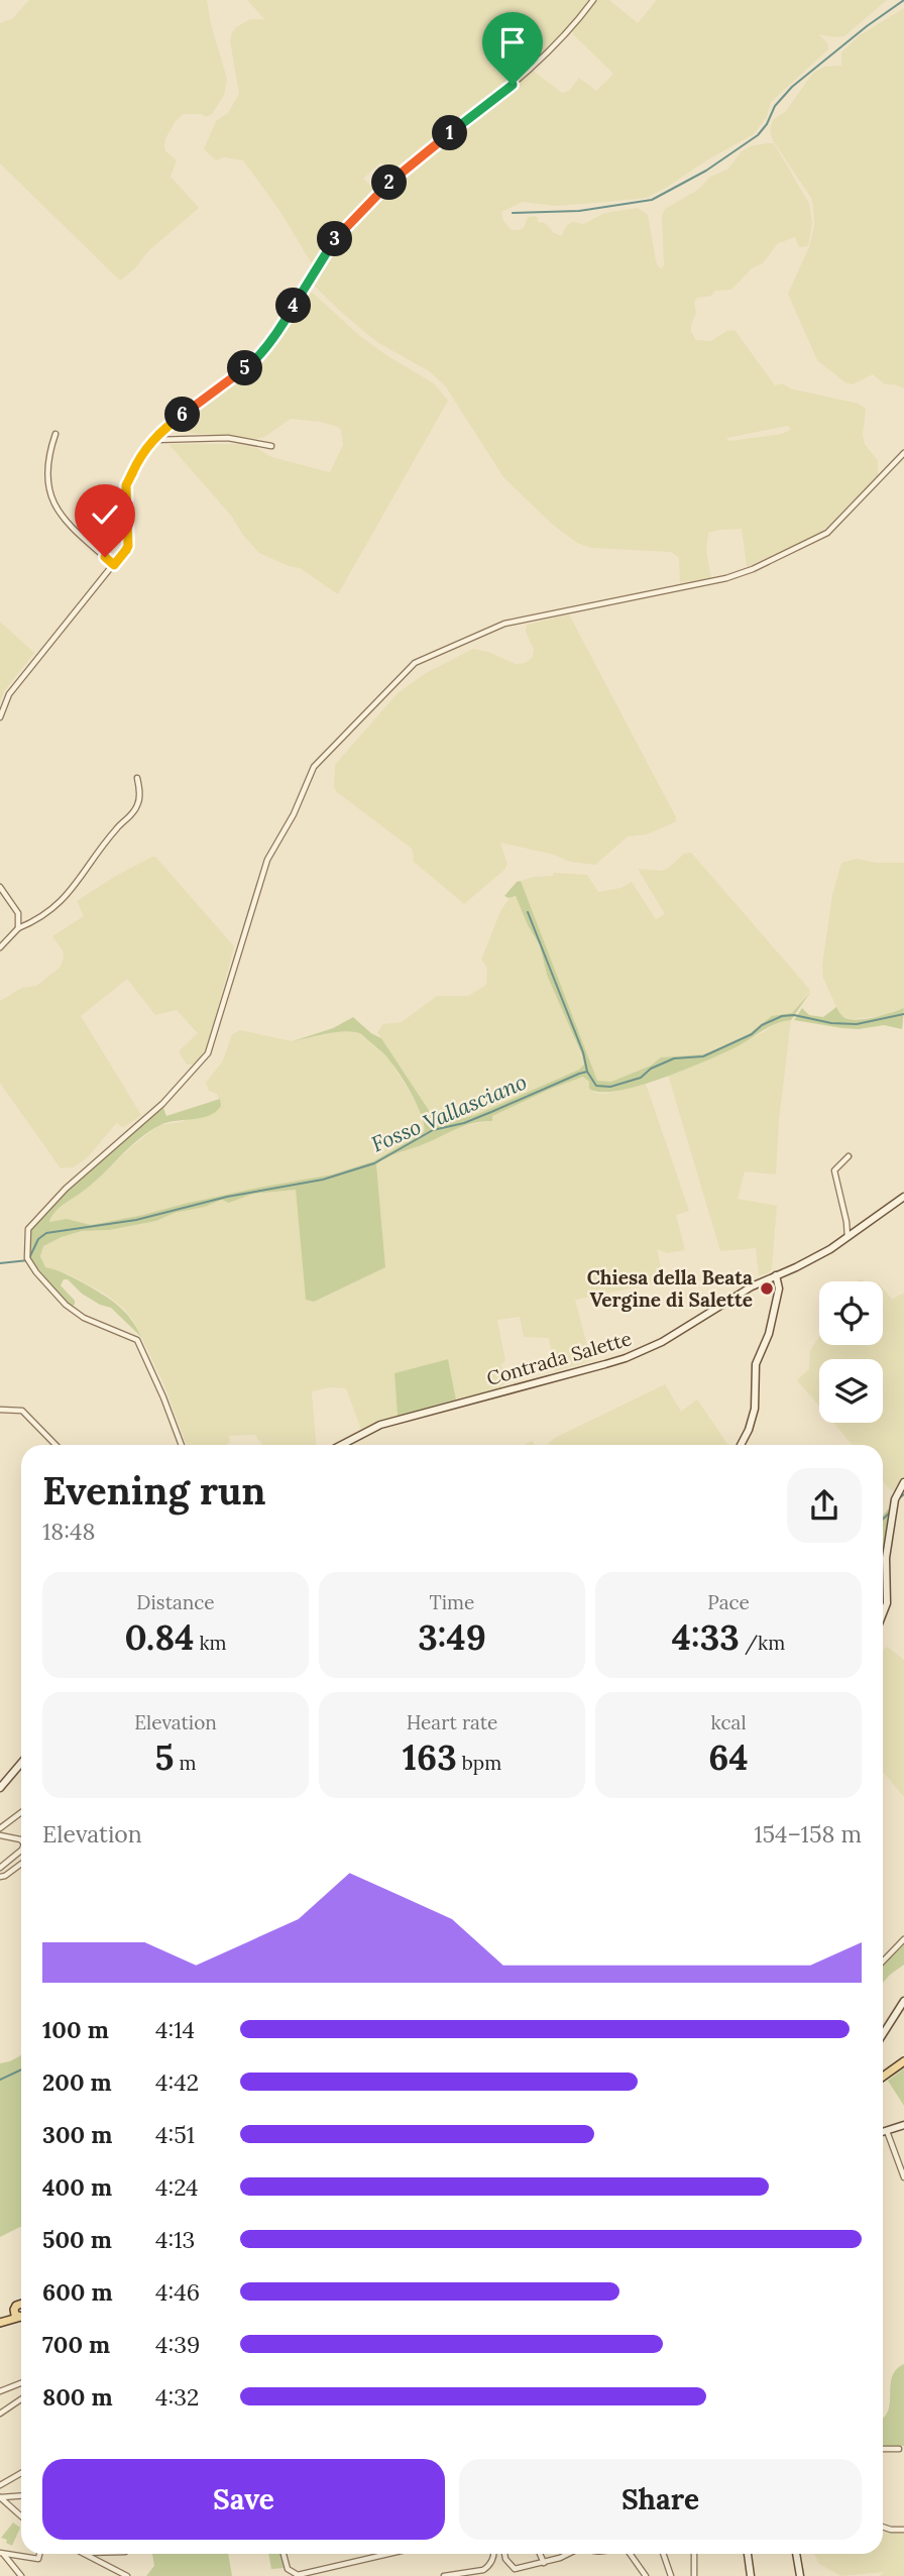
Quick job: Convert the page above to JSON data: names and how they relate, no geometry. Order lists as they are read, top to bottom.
{
  "streets": {
    "main road": ["Contrada Salette"]
  },
  "water": ["Fosso Vallasciano"],
  "places": ["Chiesa della Beata Vergine di Salette"],
  "page": {
    "pins": [
      "1",
      "2",
      "3",
      "4",
      "5",
      "6"
    ],
    "heading": ["Evening run", "18:48"],
    "stats": [
      ["Distance", "0.84 km"],
      ["Time", "3:49"],
      ["Pace", "4:33 /km"],
      ["Elevation", "5 m"],
      ["Heart rate", "163 bpm"],
      ["kcal", "64"]
    ],
    "chart": ["Elevation", "154–158 m"],
    "list": [
      {
        "name": "100 m",
        "note": "4:14"
      },
      {
        "name": "200 m",
        "note": "4:42"
      },
      {
        "name": "300 m",
        "note": "4:51"
      },
      {
        "name": "400 m",
        "note": "4:24"
      },
      {
        "name": "500 m",
        "note": "4:13"
      },
      {
        "name": "600 m",
        "note": "4:46"
      },
      {
        "name": "700 m",
        "note": "4:39"
      },
      {
        "name": "800 m",
        "note": "4:32"
      }
    ],
    "buttons": ["Save", "Share"]
  }
}
